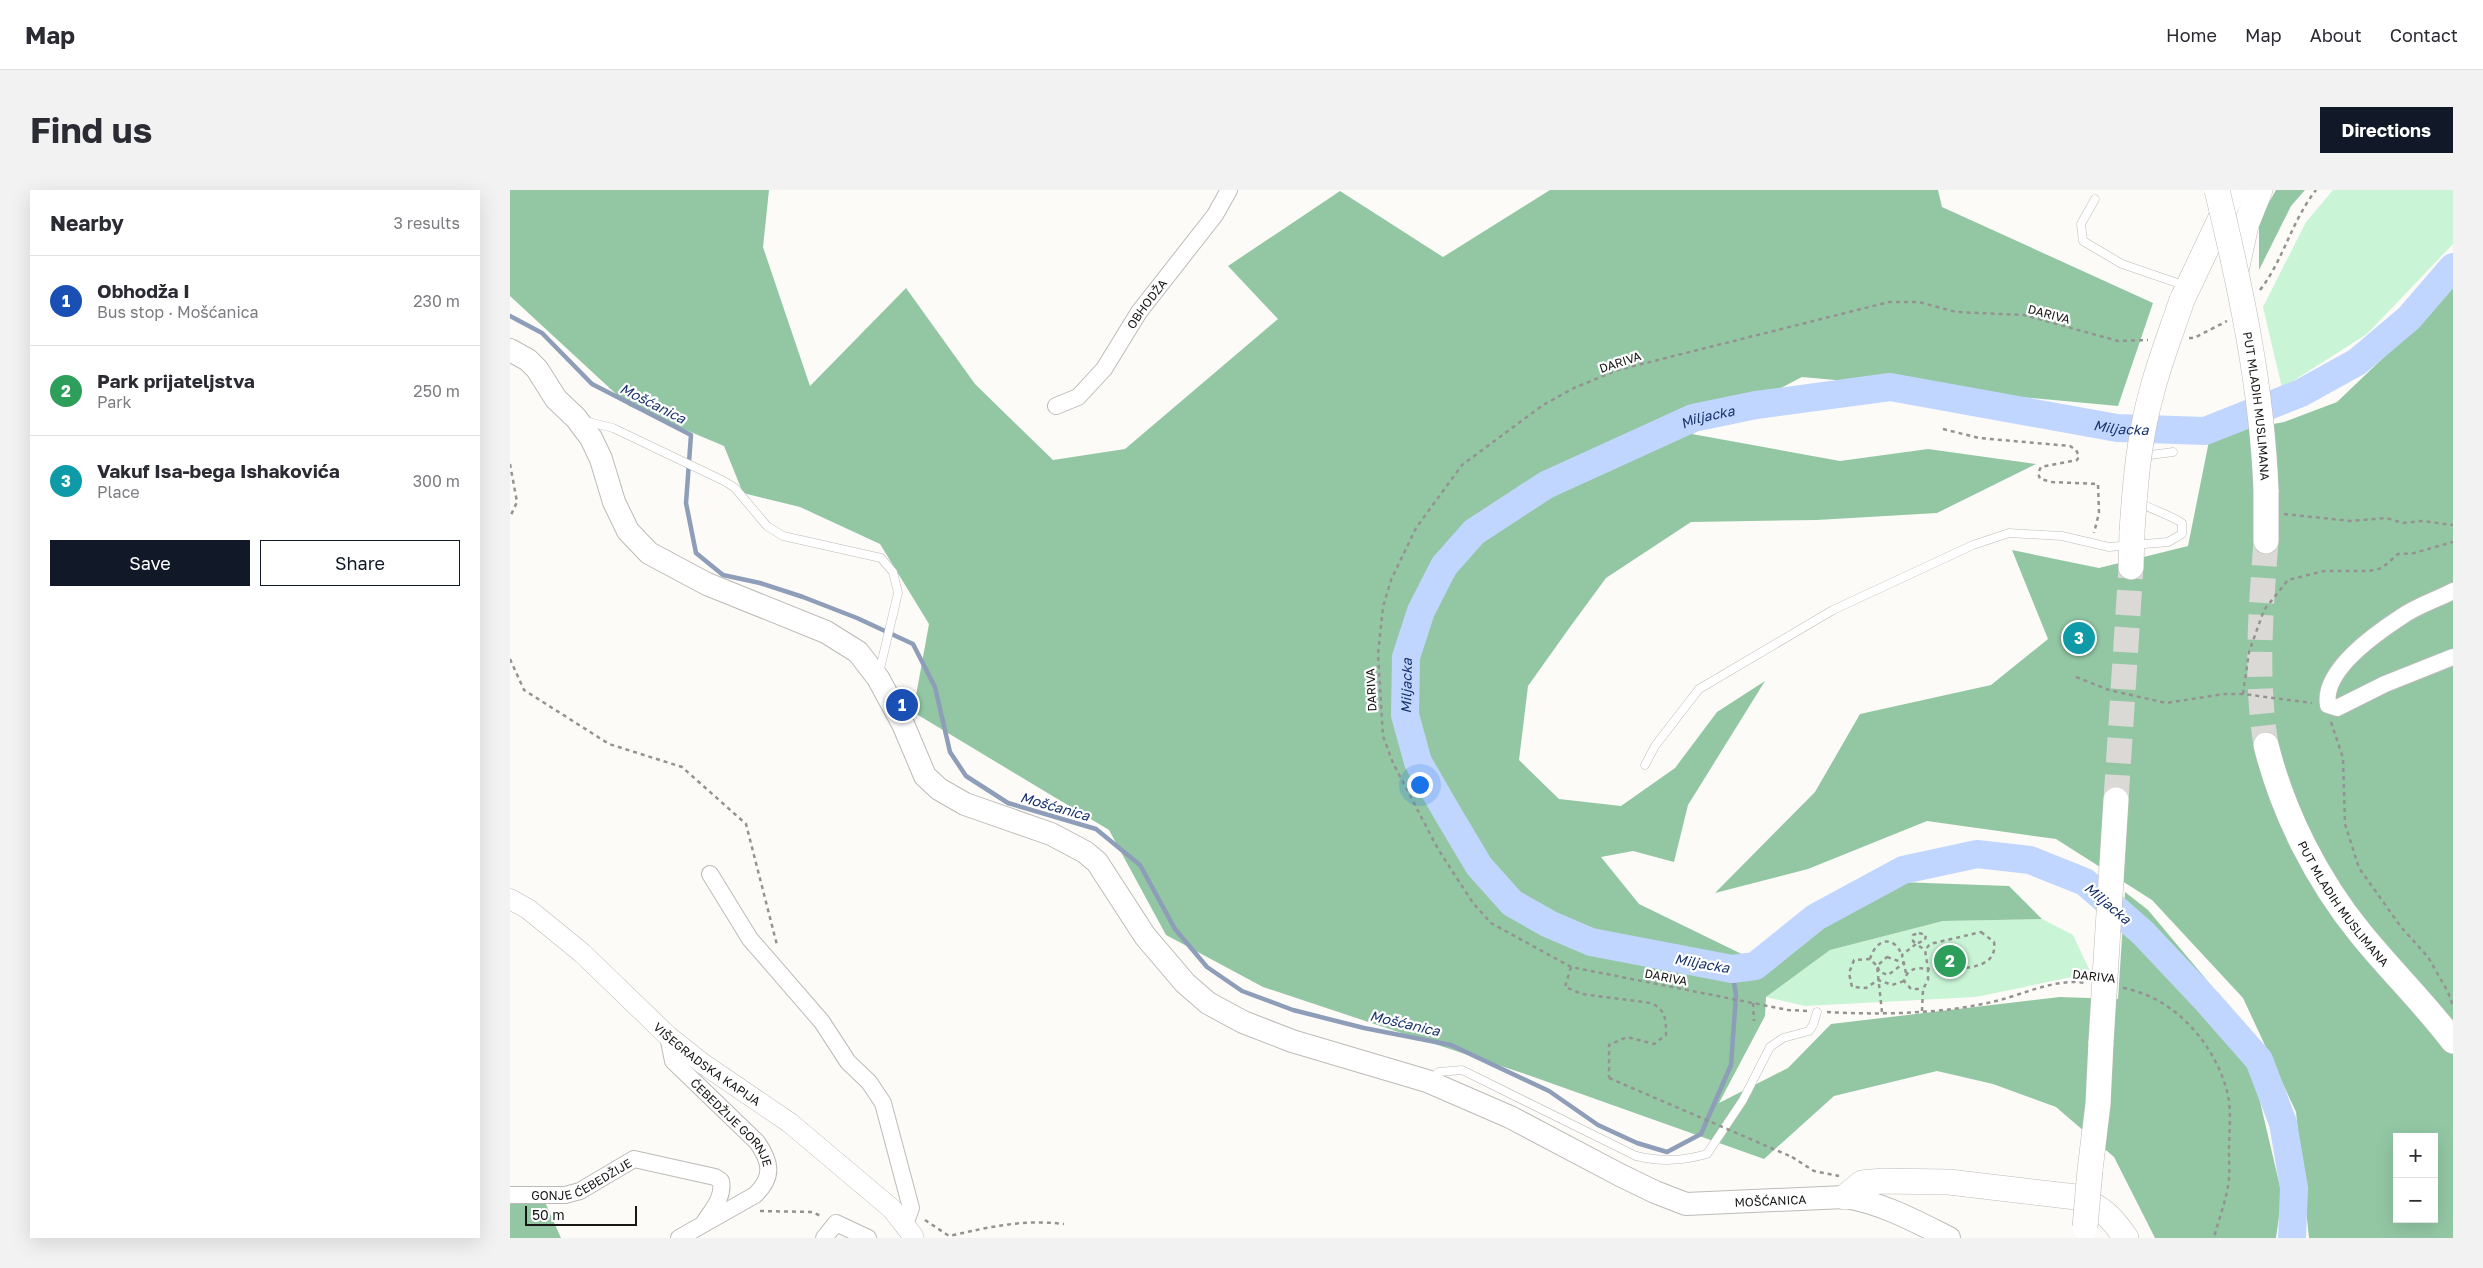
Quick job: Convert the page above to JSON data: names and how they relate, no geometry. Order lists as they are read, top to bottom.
{
  "streets": {
    "main road": ["PUT MLADIH MUSLIMANA", "MOŠĆANICA"],
    "street": [
      "OBHODŽA",
      "VIŠEGRADSKA KAPIJA",
      "ĆEBEDŽIJE GORNJE",
      "GONJE ĆEBEDŽIJE"
    ],
    "path": ["DARIVA"]
  },
  "crossings": [
    ["VIŠEGRADSKA KAPIJA", "ĆEBEDŽIJE GORNJE"],
    ["ĆEBEDŽIJE GORNJE", "GONJE ĆEBEDŽIJE"]
  ],
  "water": ["Mošćanica", "Miljacka"],
  "scale_bar": "50 m",
  "page": {
    "header": "Map",
    "nav": [
      "Home",
      "Map",
      "About",
      "Contact"
    ],
    "buttons": [
      "Directions",
      ["Save", "Share"]
    ],
    "title": "Find us",
    "heading": ["Nearby", "3 results"],
    "list": [
      {
        "mark": "1",
        "name": "Obhodža I",
        "note": "Bus stop · Mošćanica",
        "value": "230 m"
      },
      {
        "mark": "2",
        "name": "Park prijateljstva",
        "note": "Park",
        "value": "250 m"
      },
      {
        "mark": "3",
        "name": "Vakuf Isa-bega Ishakovića",
        "note": "Place",
        "value": "300 m"
      }
    ],
    "pins": ["3", "1", "2"],
    "map_buttons": ["+", "−"],
    "scale": "50 m"
  }
}
